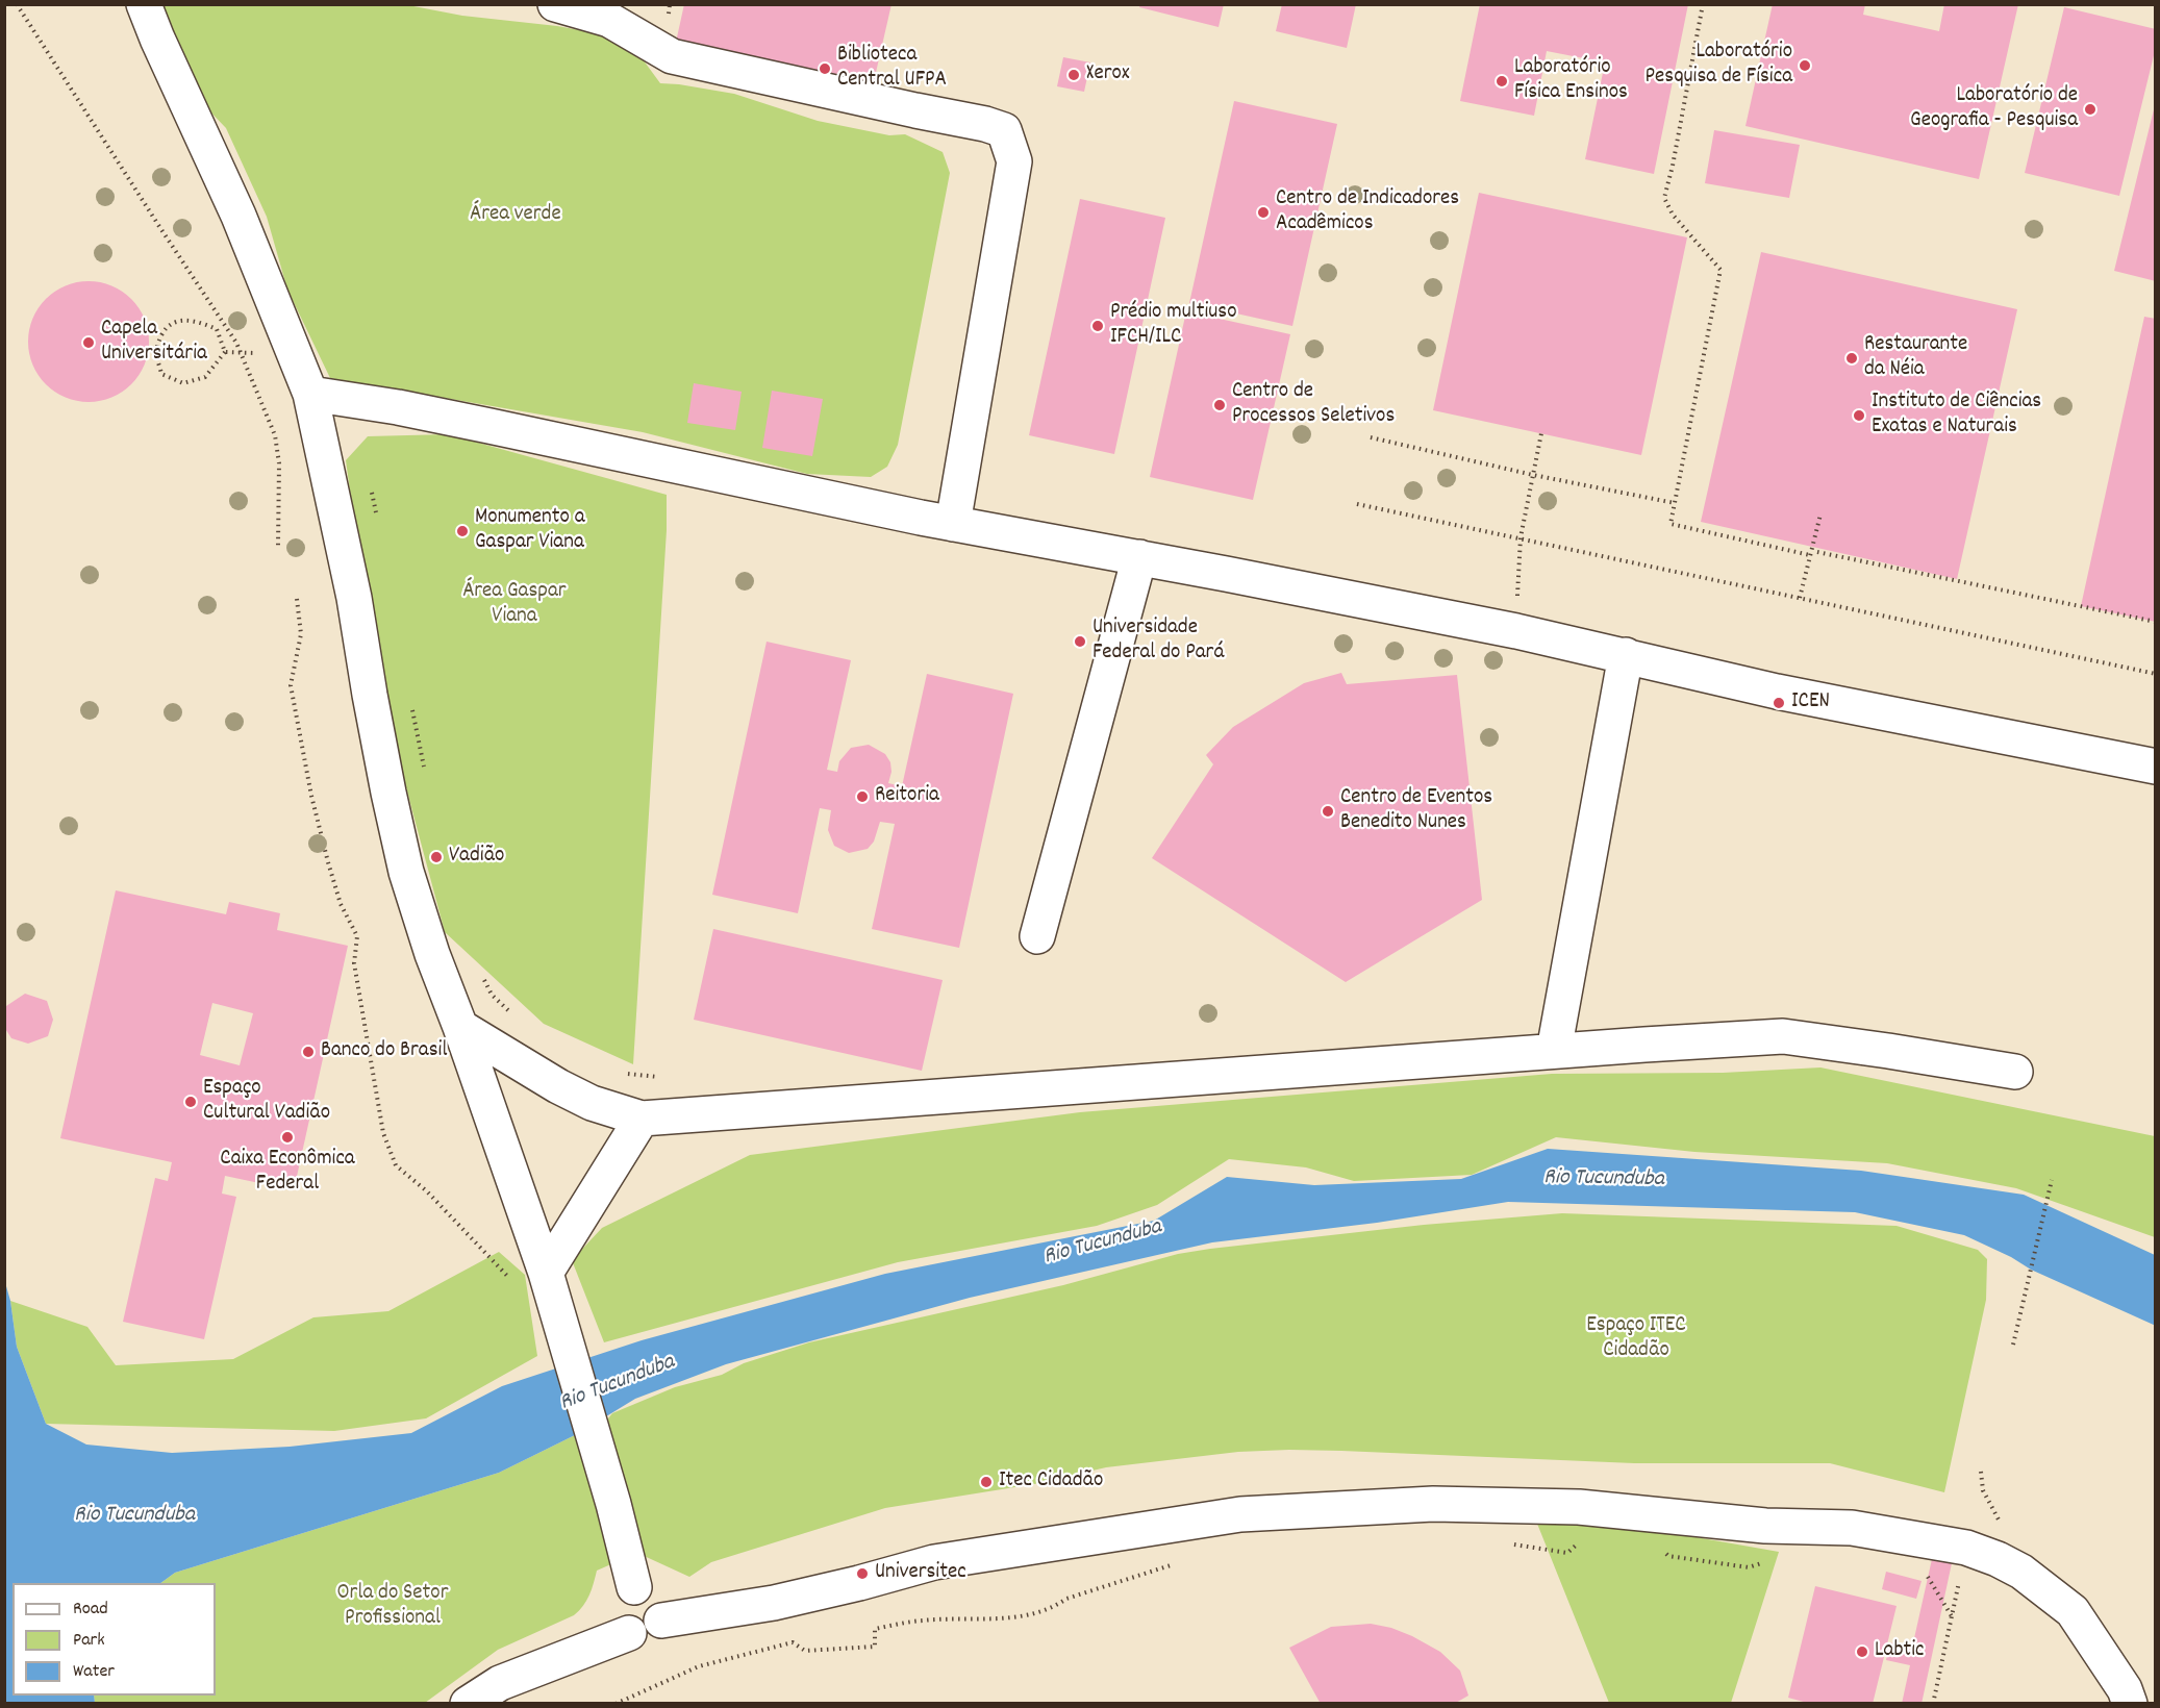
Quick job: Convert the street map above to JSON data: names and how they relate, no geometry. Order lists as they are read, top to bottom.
{
  "water": ["Rio Tucunduba"],
  "parks": [
    "Área verde",
    "Área Gaspar Viana",
    "Espaço ITEC Cidadão",
    "Orla do Setor Profissional"
  ],
  "places": [
    "Laboratório Pesquisa de Física",
    "Biblioteca Central UFPA",
    "Xerox",
    "Laboratório Física Ensinos",
    "Laboratório de Geografia - Pesquisa",
    "Centro de Indicadores Acadêmicos",
    "Prédio multiuso IFCH/ILC",
    "Capela Universitária",
    "Restaurante da Néia",
    "Centro de Processos Seletivos",
    "Instituto de Ciências Exatas e Naturais",
    "Monumento a Gaspar Viana",
    "Universidade Federal do Pará",
    "ICEN",
    "Reitoria",
    "Centro de Eventos Benedito Nunes",
    "Vadião",
    "Banco do Brasil",
    "Espaço Cultural Vadião",
    "Caixa Econômica Federal",
    "Itec Cidadão",
    "Universitec",
    "Labtic"
  ],
  "legend": ["Road", "Park", "Water"]
}
